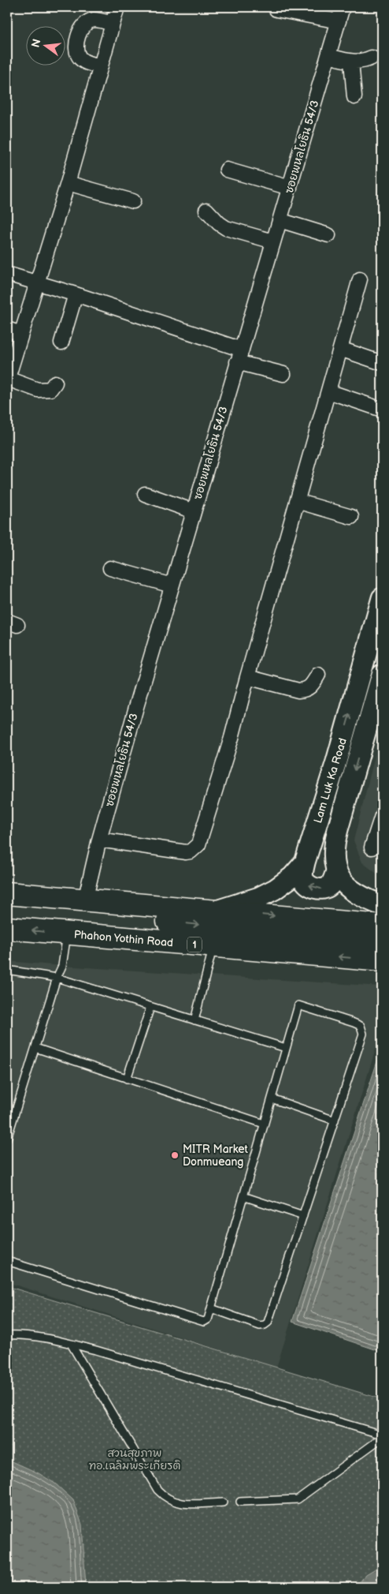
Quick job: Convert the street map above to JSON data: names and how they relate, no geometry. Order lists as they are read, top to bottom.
{
  "streets": {
    "main road": ["Lam Luk Ka Road", "Phahon Yothin Road", "1"],
    "street": ["ซอยพหลโยธิน 54/3"]
  },
  "parks": ["สวนสุขภาพ ทอ.เฉลิมพระเกียรติ"],
  "places": ["MITR Market Donmueang"],
  "north": "left"
}
